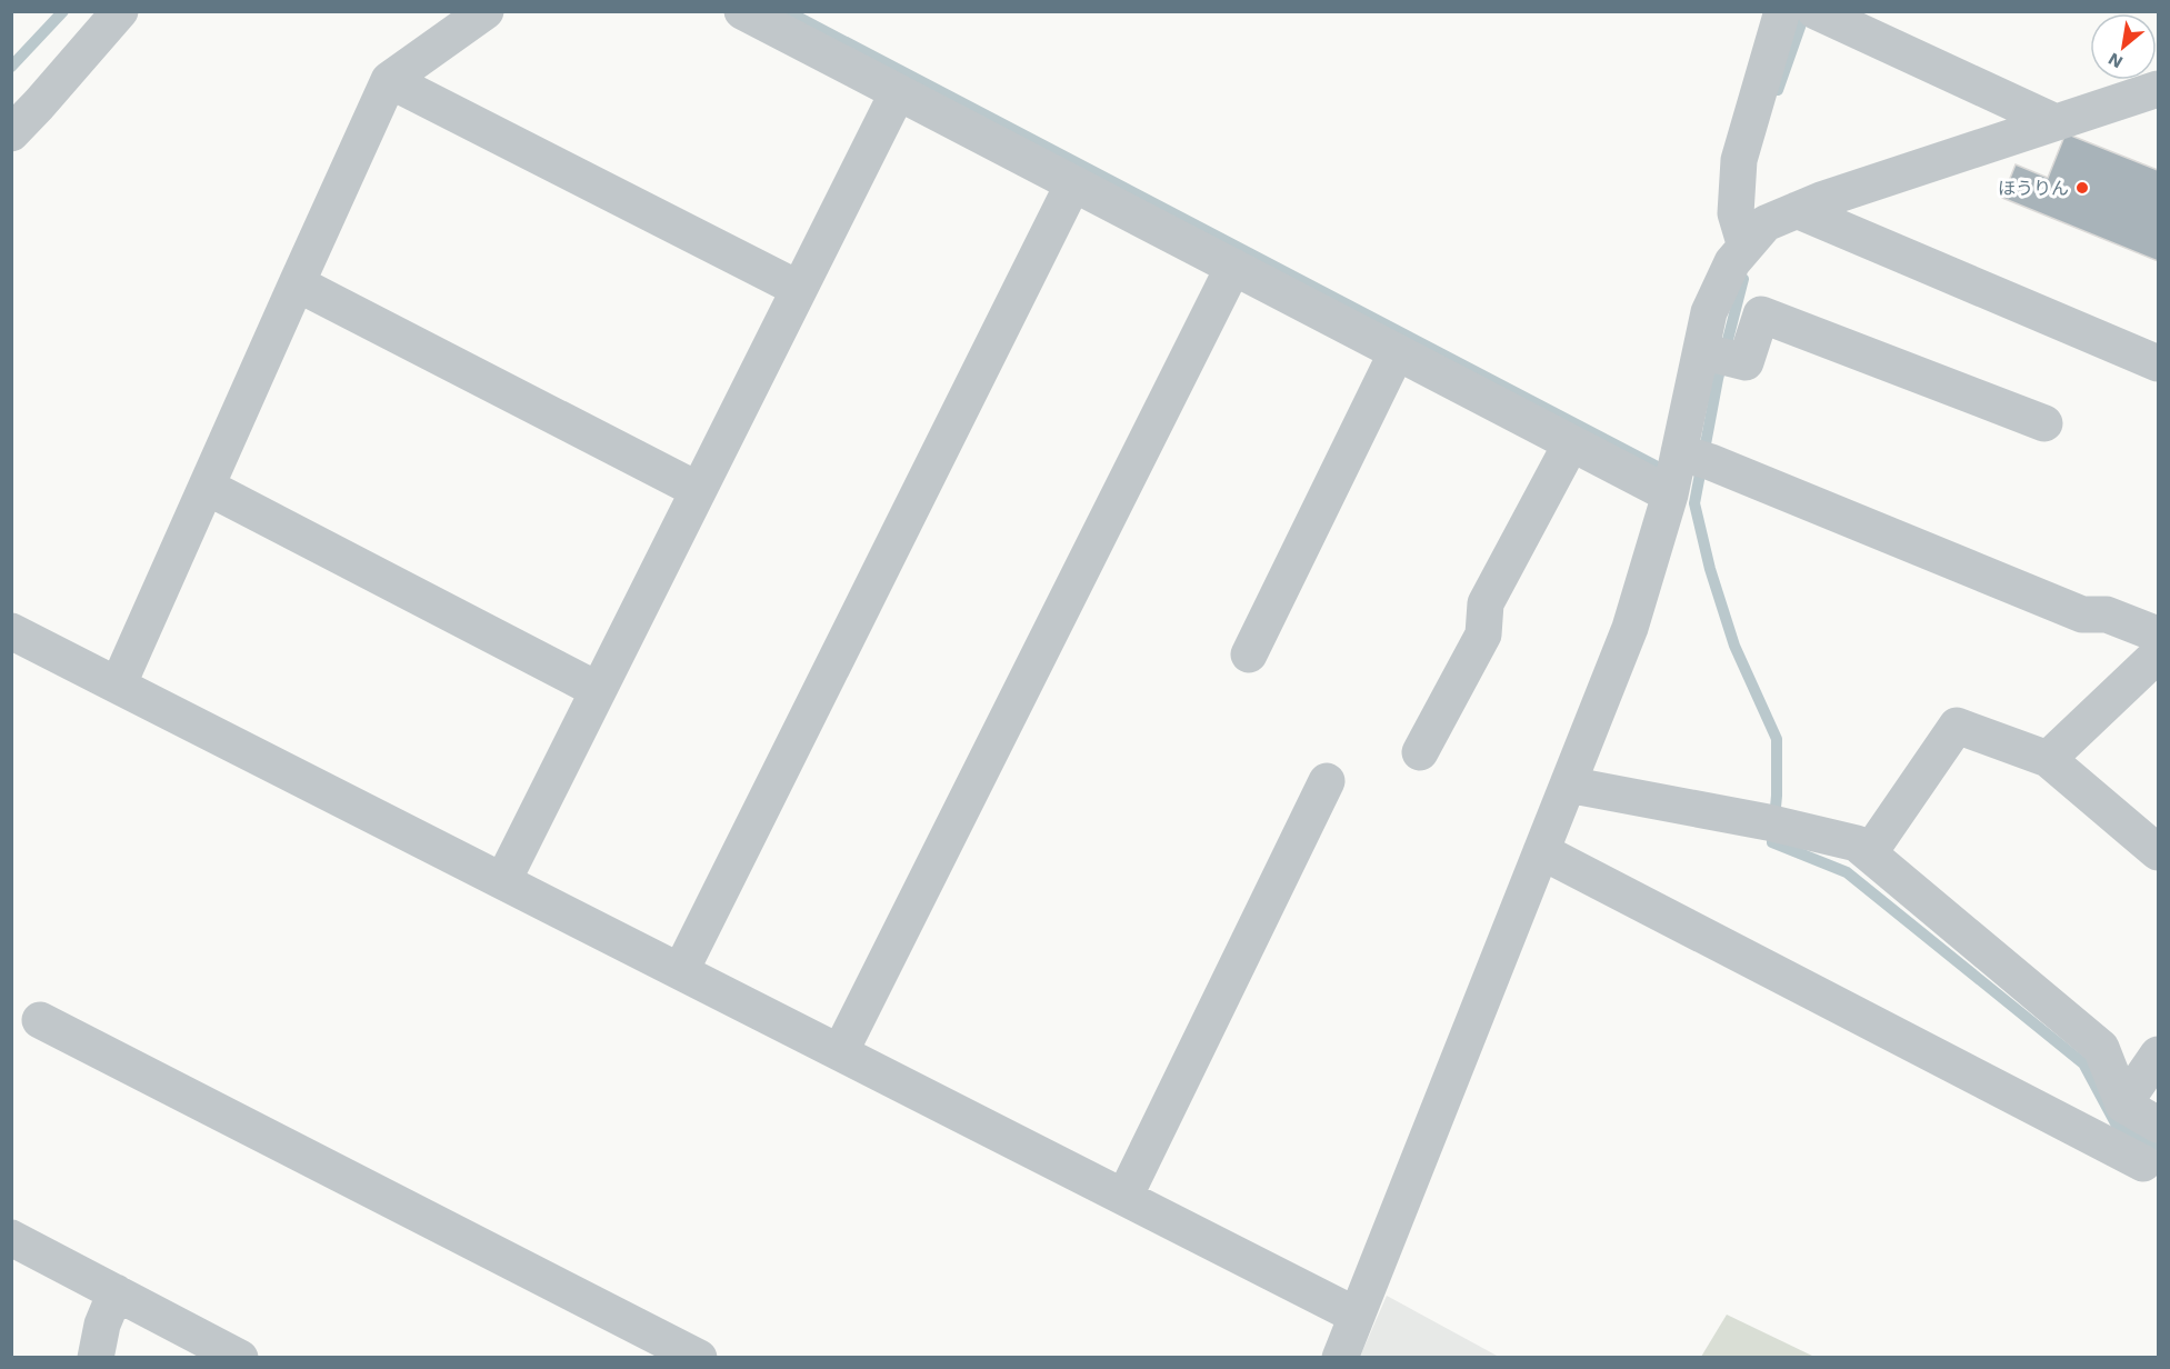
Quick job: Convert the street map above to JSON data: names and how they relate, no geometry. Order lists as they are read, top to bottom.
{
  "places": ["ほうりん"],
  "north": "bottom left"
}
